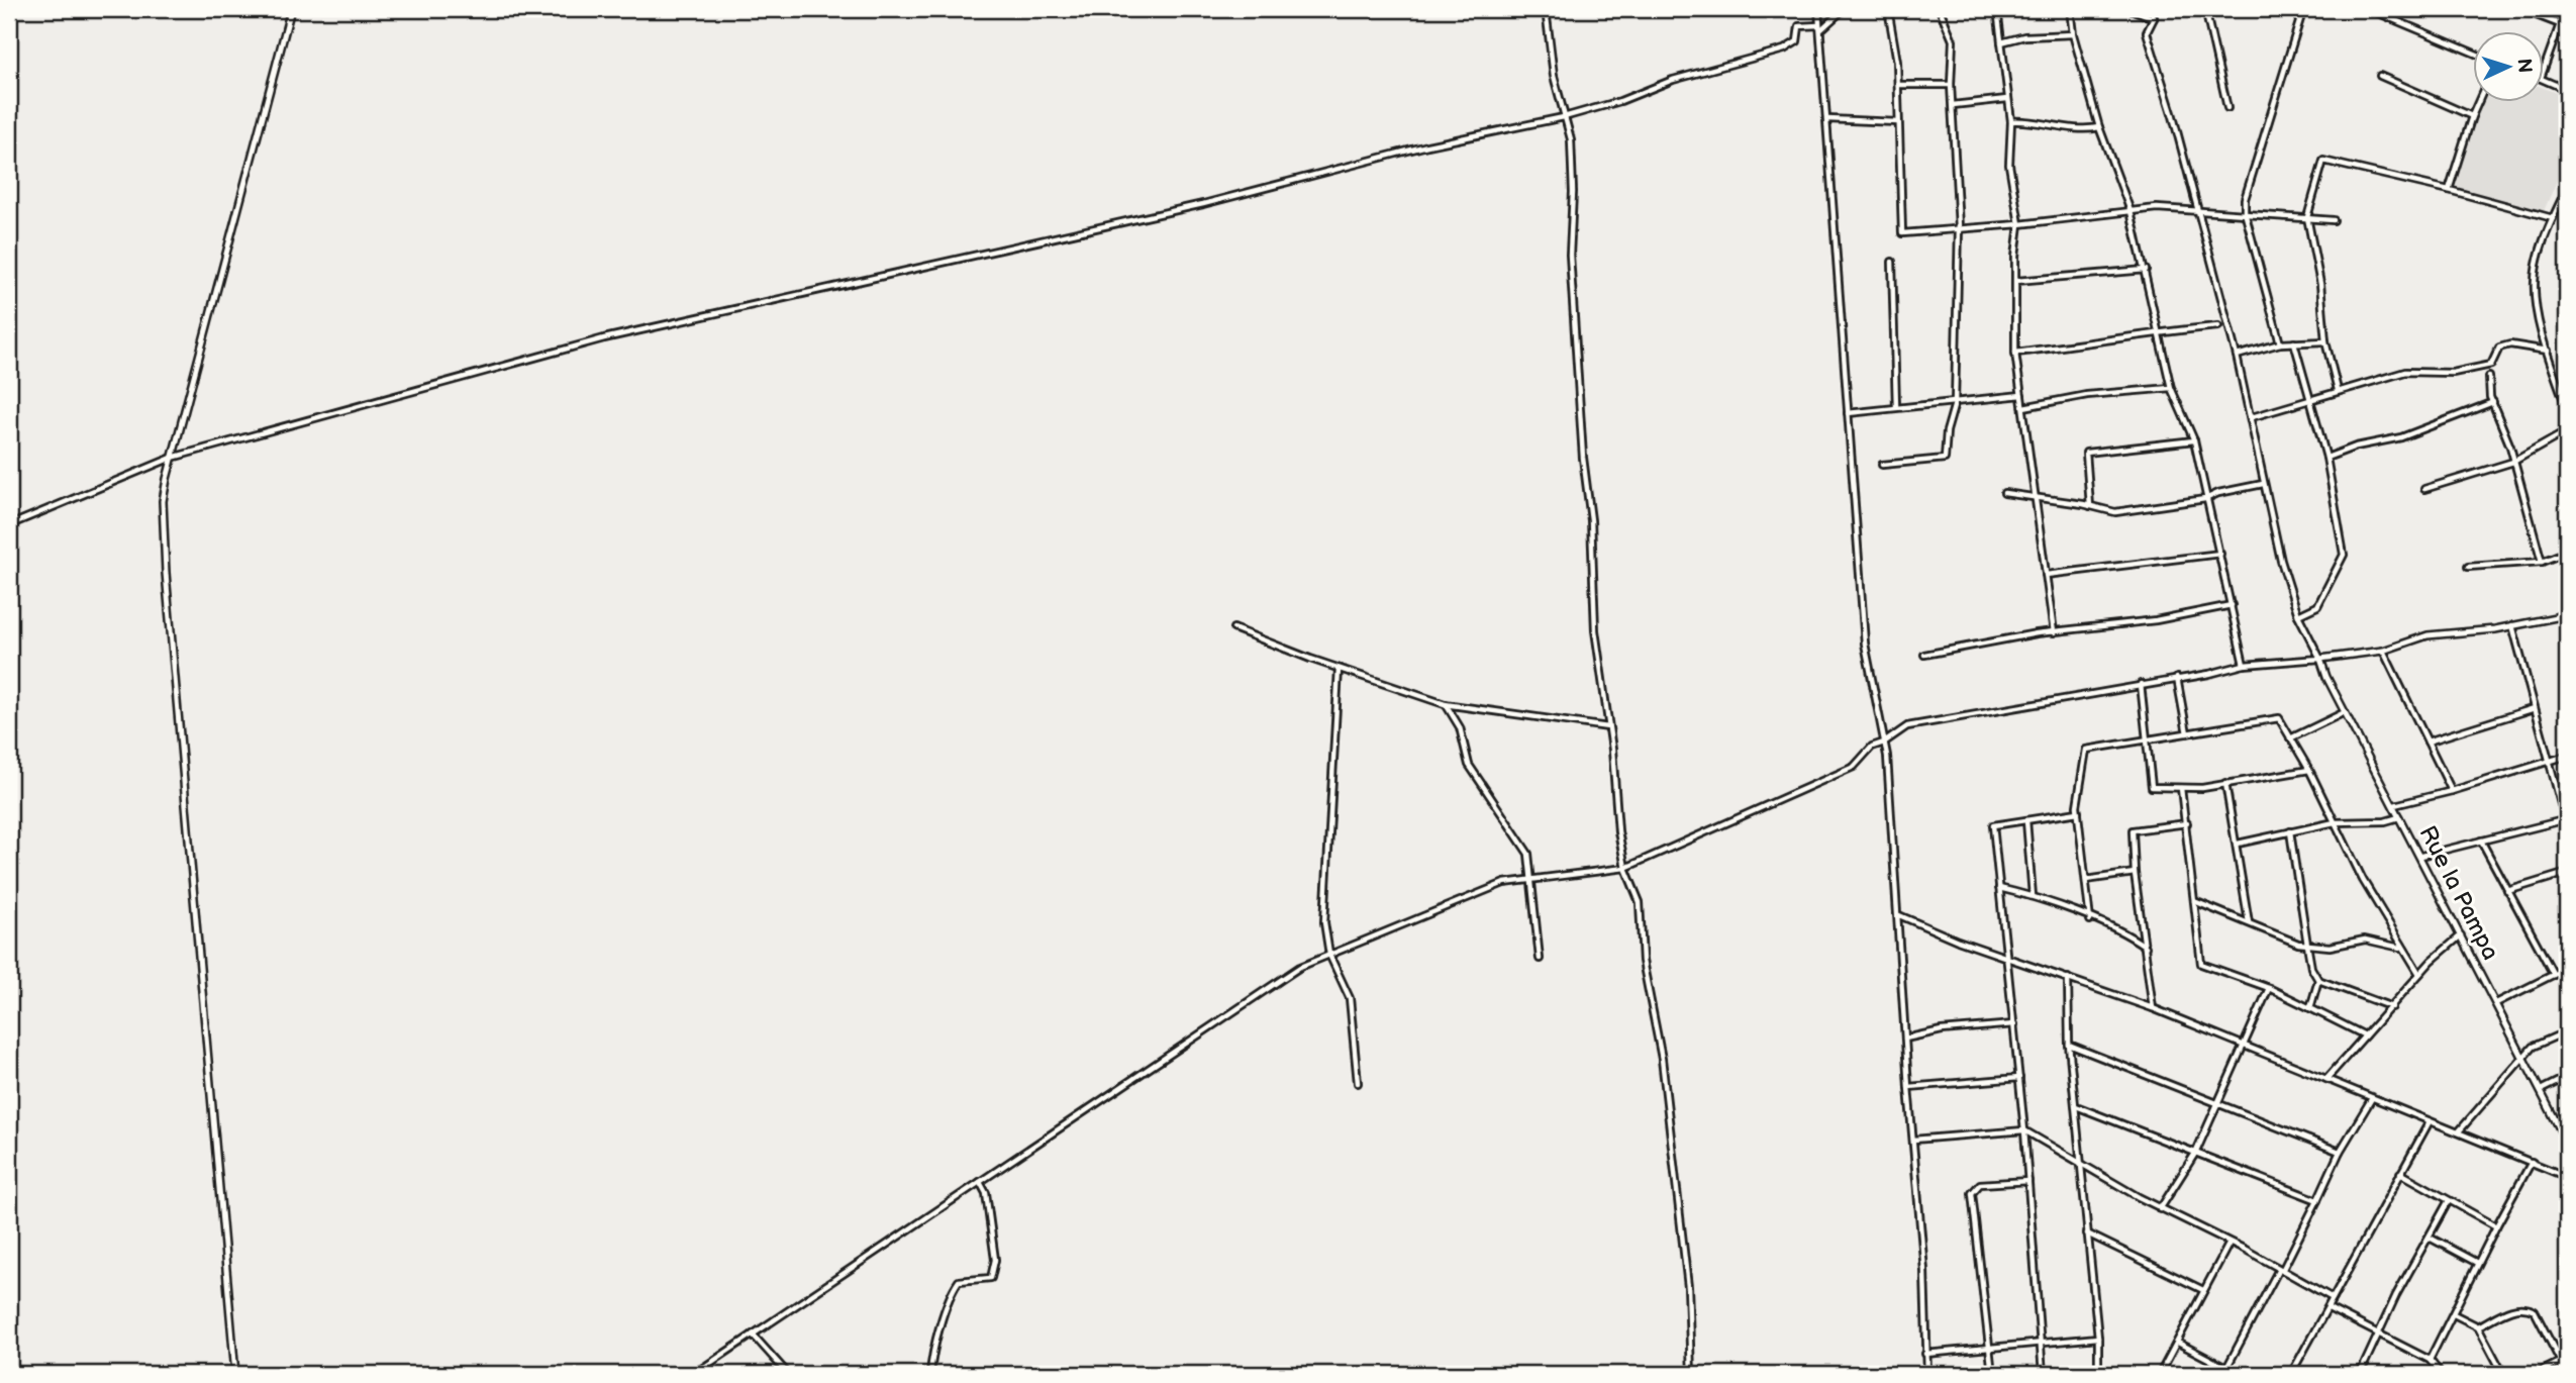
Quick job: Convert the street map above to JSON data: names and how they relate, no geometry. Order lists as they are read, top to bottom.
{
  "streets": {
    "street": ["Rue la Pampa"]
  },
  "north": "right"
}
